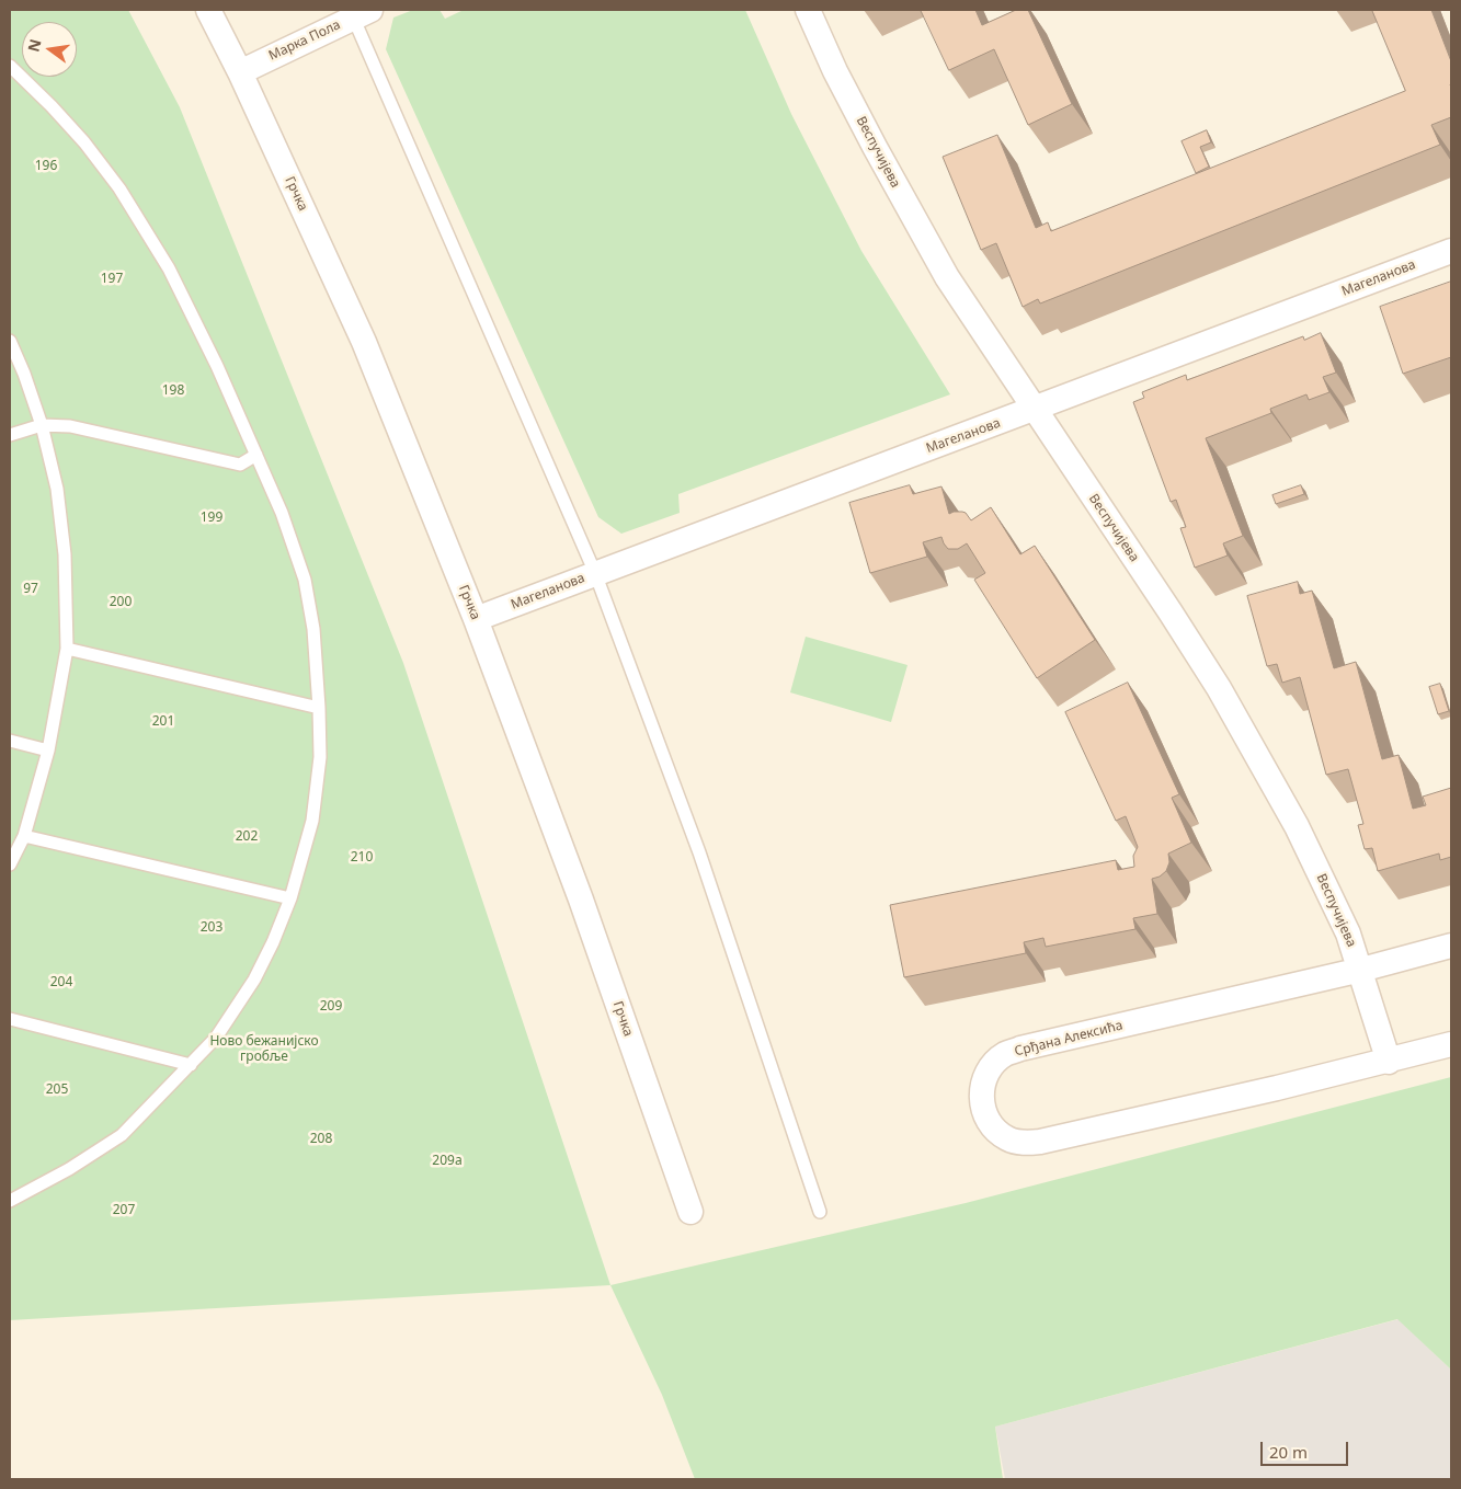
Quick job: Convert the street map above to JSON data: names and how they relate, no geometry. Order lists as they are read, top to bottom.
{
  "streets": {
    "street": [
      "Марка Пола",
      "Веспучијева",
      "Грчка",
      "Магеланова",
      "Срђана Алексића"
    ]
  },
  "crossings": [
    ["Марка Пола", "Грчка"],
    ["Веспучијева", "Магеланова"],
    ["Веспучијева", "Срђана Алексића"],
    ["Грчка", "Магеланова"]
  ],
  "parks": [
    "196",
    "197",
    "198",
    "199",
    "97",
    "200",
    "201",
    "202",
    "210",
    "203",
    "204",
    "209",
    "Ново бежанијско гробље",
    "205",
    "208",
    "209a",
    "207"
  ],
  "scale_bar": "20 m",
  "north": "left"
}
